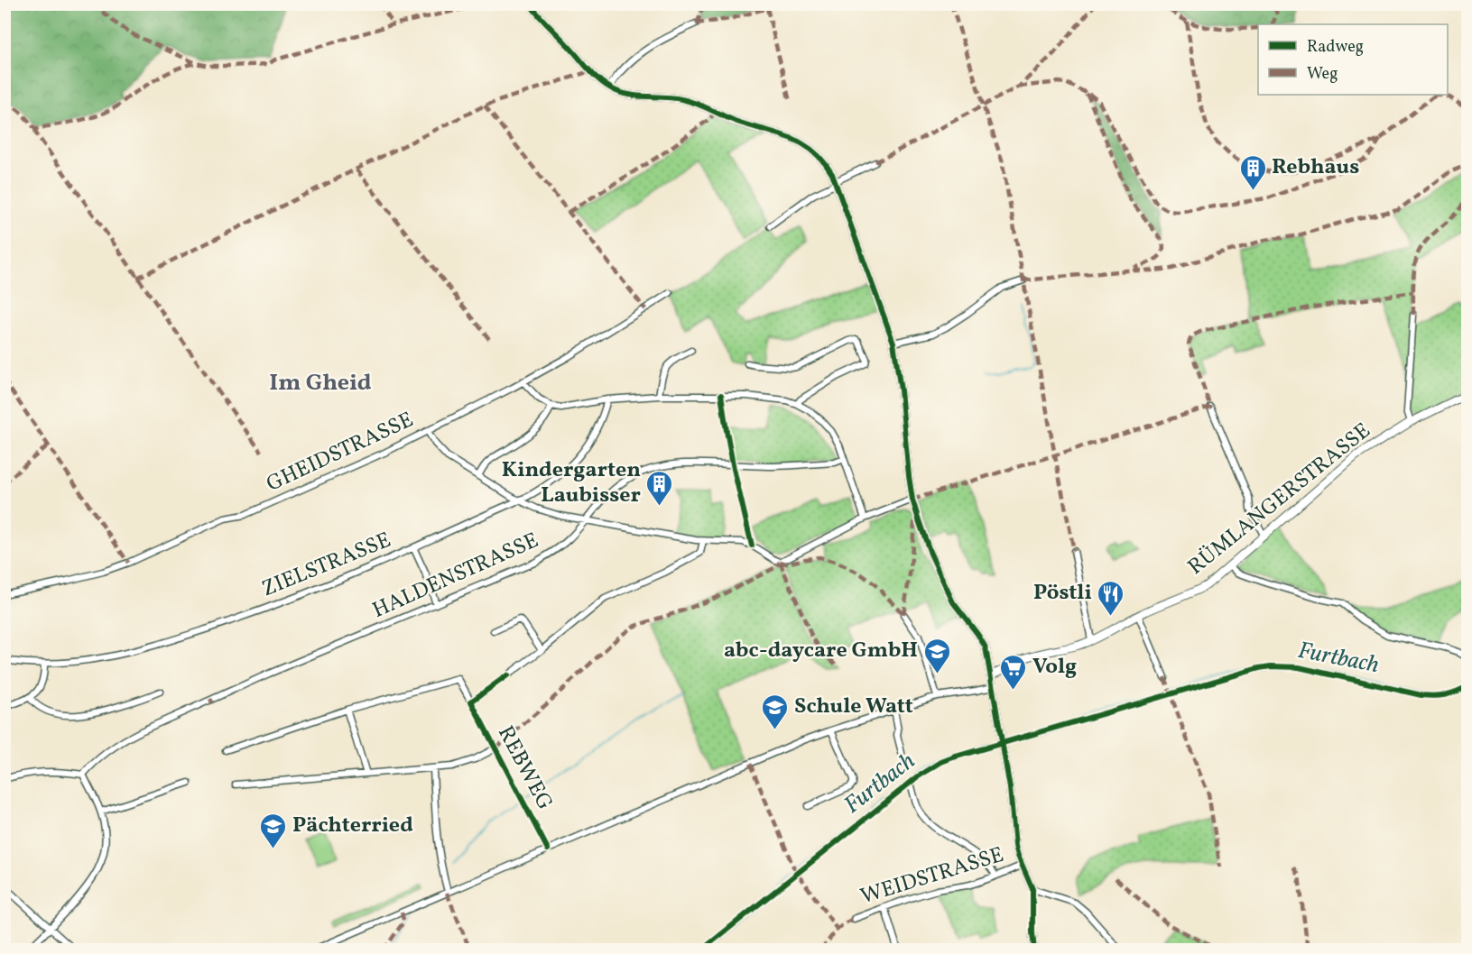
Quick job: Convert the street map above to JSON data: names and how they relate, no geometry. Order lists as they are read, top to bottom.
{
  "streets": {
    "street": [
      "GHEIDSTRASSE",
      "RÜMLANGERSTRASSE",
      "ZIELSTRASSE",
      "HALDENSTRASSE",
      "WEIDSTRASSE"
    ],
    "cycle path": ["REBWEG"]
  },
  "districts": ["Im Gheid"],
  "water": ["Furtbach"],
  "places": {
    "building": ["Rebhaus", "Kindergarten Laubisser"],
    "restaurant": ["Pöstli"],
    "school or university": ["abc-daycare GmbH", "Schule Watt", "Pächterried"],
    "supermarket": ["Volg"]
  },
  "legend": ["Radweg", "Weg"]
}
